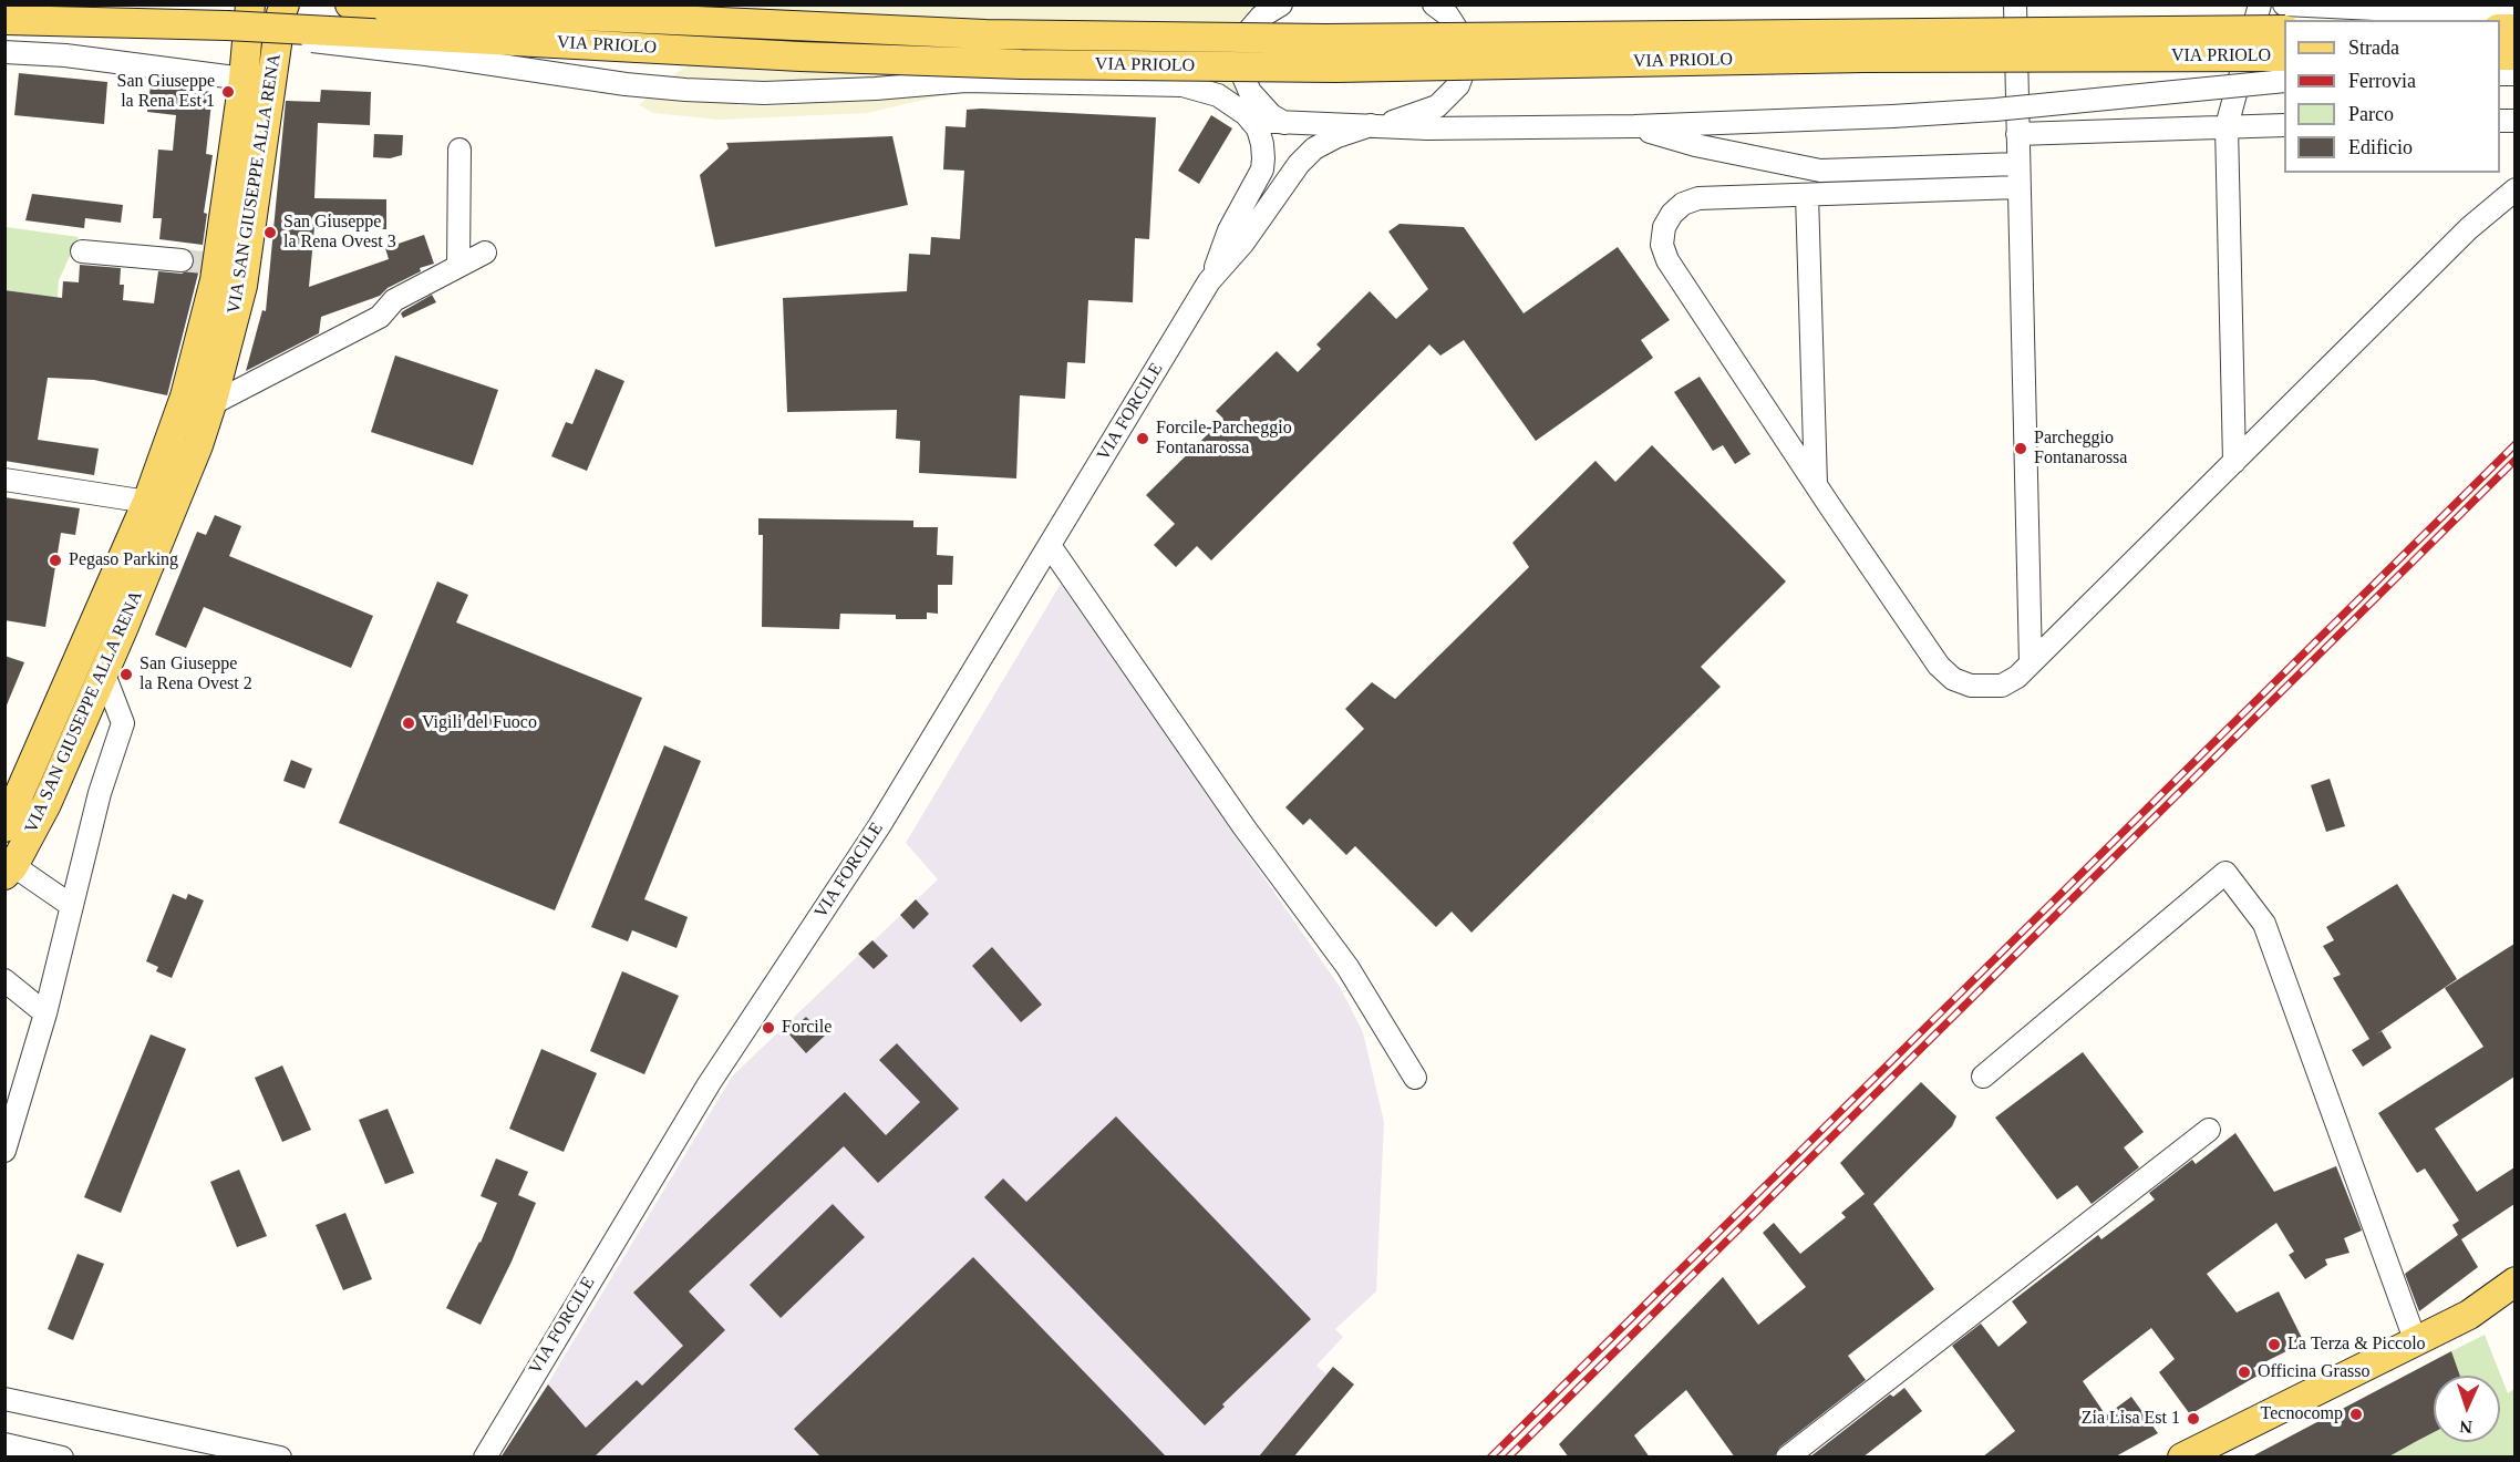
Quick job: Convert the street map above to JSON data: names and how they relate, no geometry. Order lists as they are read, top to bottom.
{
  "streets": {
    "main road": ["VIA PRIOLO", "VIA SAN GIUSEPPE ALLA RENA"],
    "street": ["VIA FORCILE"]
  },
  "places": [
    "San Giuseppe la Rena Est 1",
    "San Giuseppe la Rena Ovest 3",
    "Forcile-Parcheggio Fontanarossa",
    "Parcheggio Fontanarossa",
    "Pegaso Parking",
    "San Giuseppe la Rena Ovest 2",
    "Vigili del Fuoco",
    "Forcile",
    "La Terza & Piccolo",
    "Officina Grasso",
    "Tecnocomp",
    "Zia Lisa Est 1"
  ],
  "legend": [
    "Strada",
    "Ferrovia",
    "Parco",
    "Edificio"
  ],
  "north": "bottom"
}
